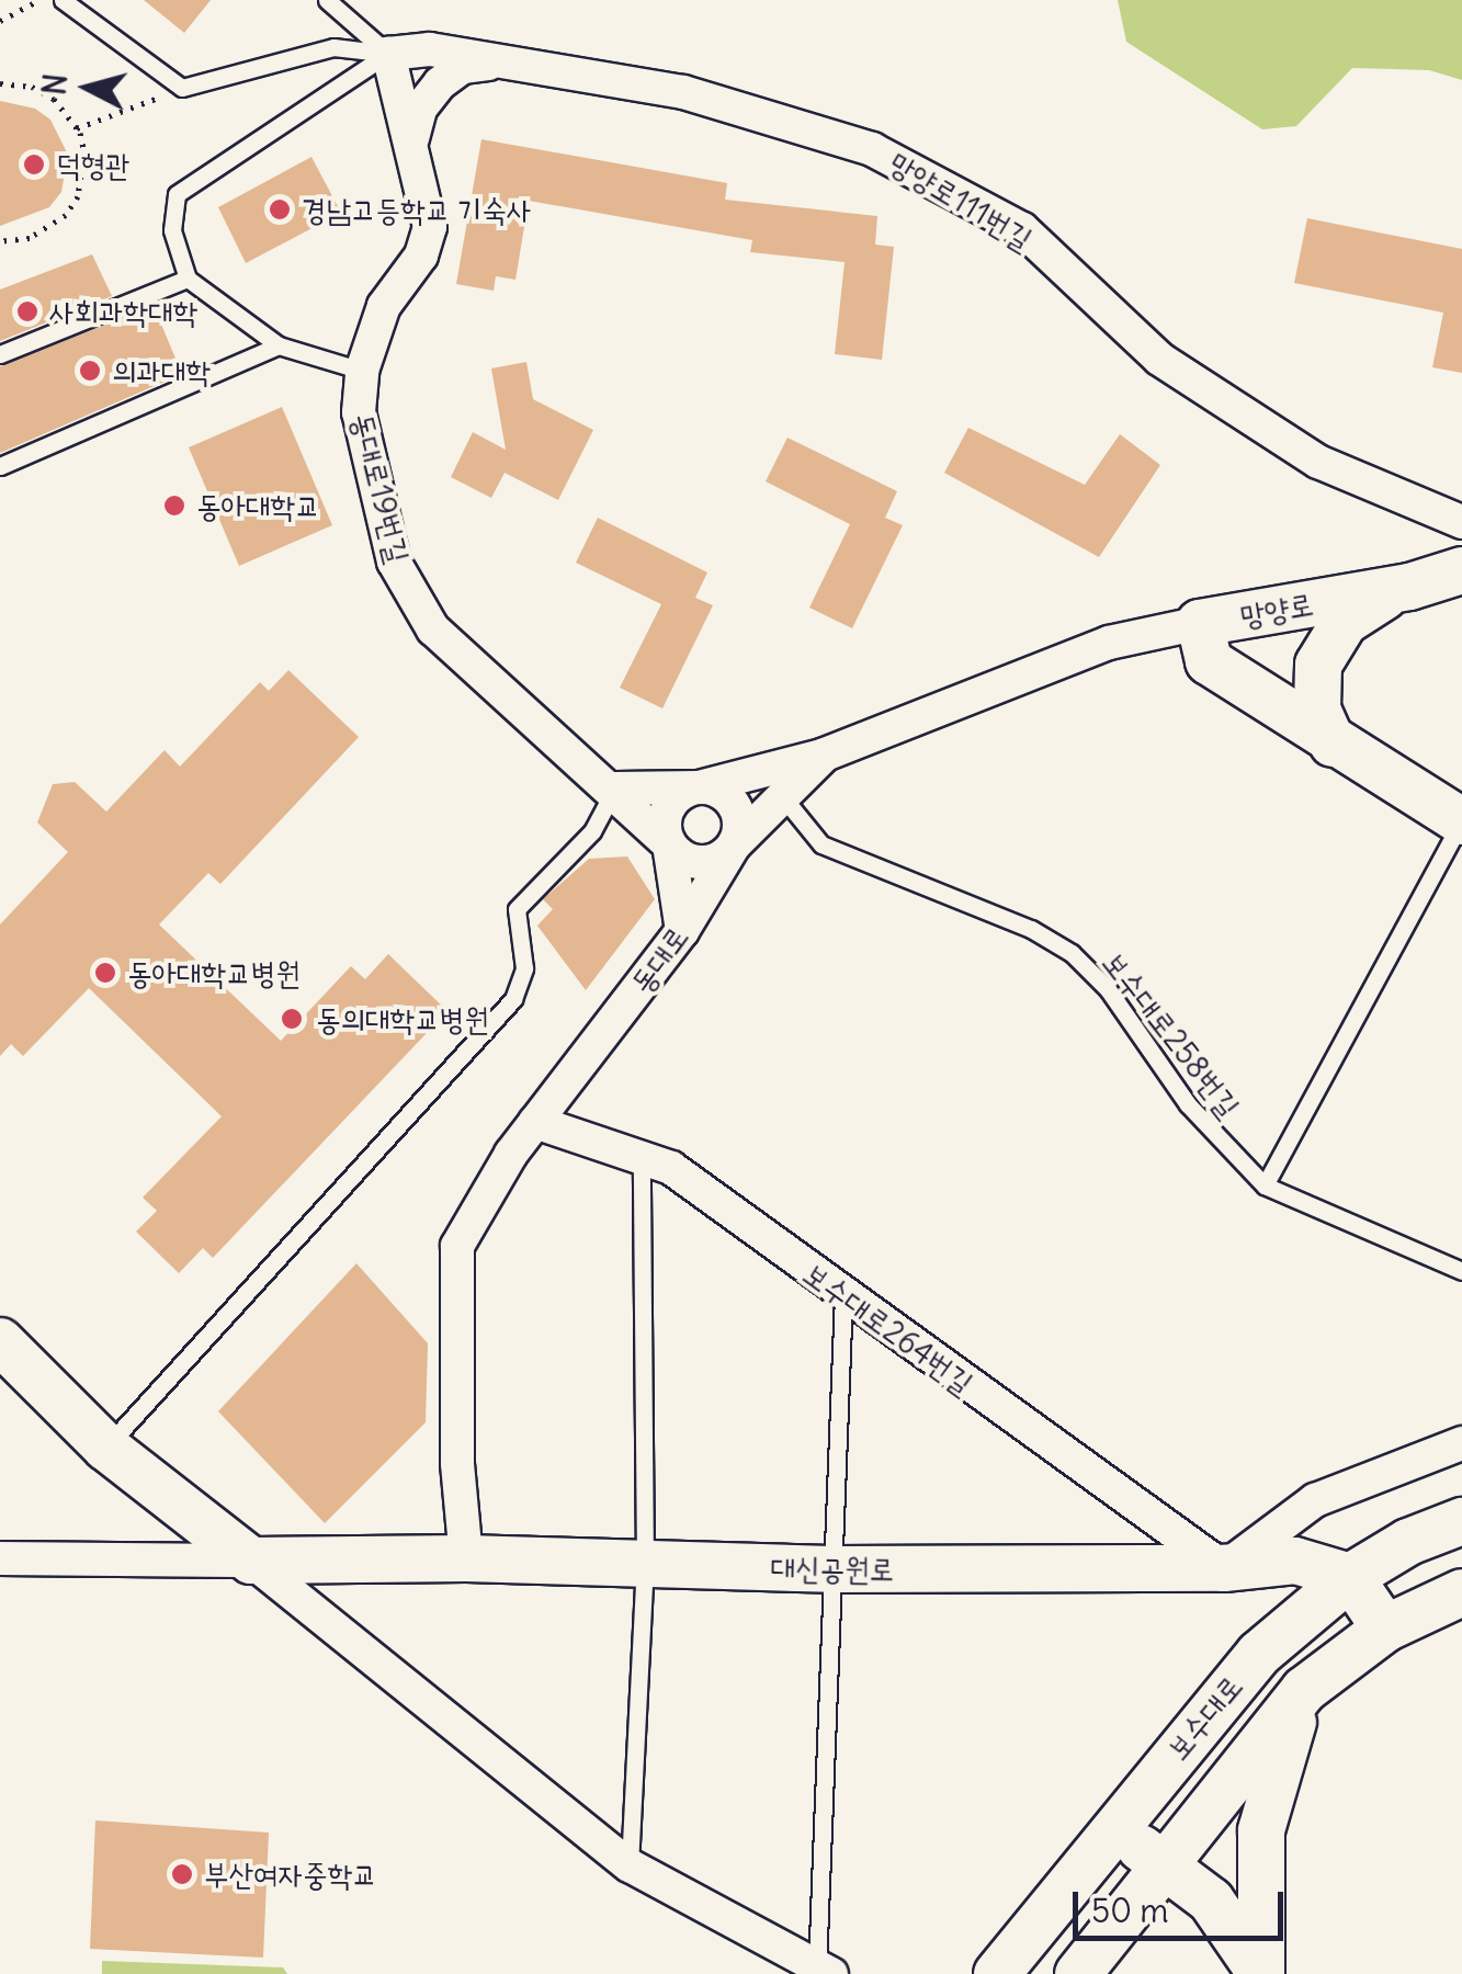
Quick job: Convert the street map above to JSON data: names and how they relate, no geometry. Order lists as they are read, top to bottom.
{
  "streets": {
    "main road": ["망양로", "대신공원로", "보수대로"],
    "street": [
      "망양로111번길",
      "동대로19번길",
      "동대로",
      "보수대로264번길"
    ],
    "lane": ["보수대로258번길"]
  },
  "crossings": [
    ["망양로111번길", "동대로19번길"],
    ["동대로19번길", "동대로"],
    ["망양로", "동대로"],
    ["동대로", "보수대로258번길"],
    ["동대로", "보수대로264번길"],
    ["동대로", "대신공원로"],
    ["보수대로264번길", "대신공원로"],
    ["대신공원로", "보수대로"]
  ],
  "places": [
    "덕형관",
    "경남고등학교 기숙사",
    "사회과학대학",
    "의과대학",
    "동아대학교",
    "동아대학교병원",
    "동의대학교병원",
    "부산여자중학교"
  ],
  "scale_bar": "50 m",
  "north": "left"
}
